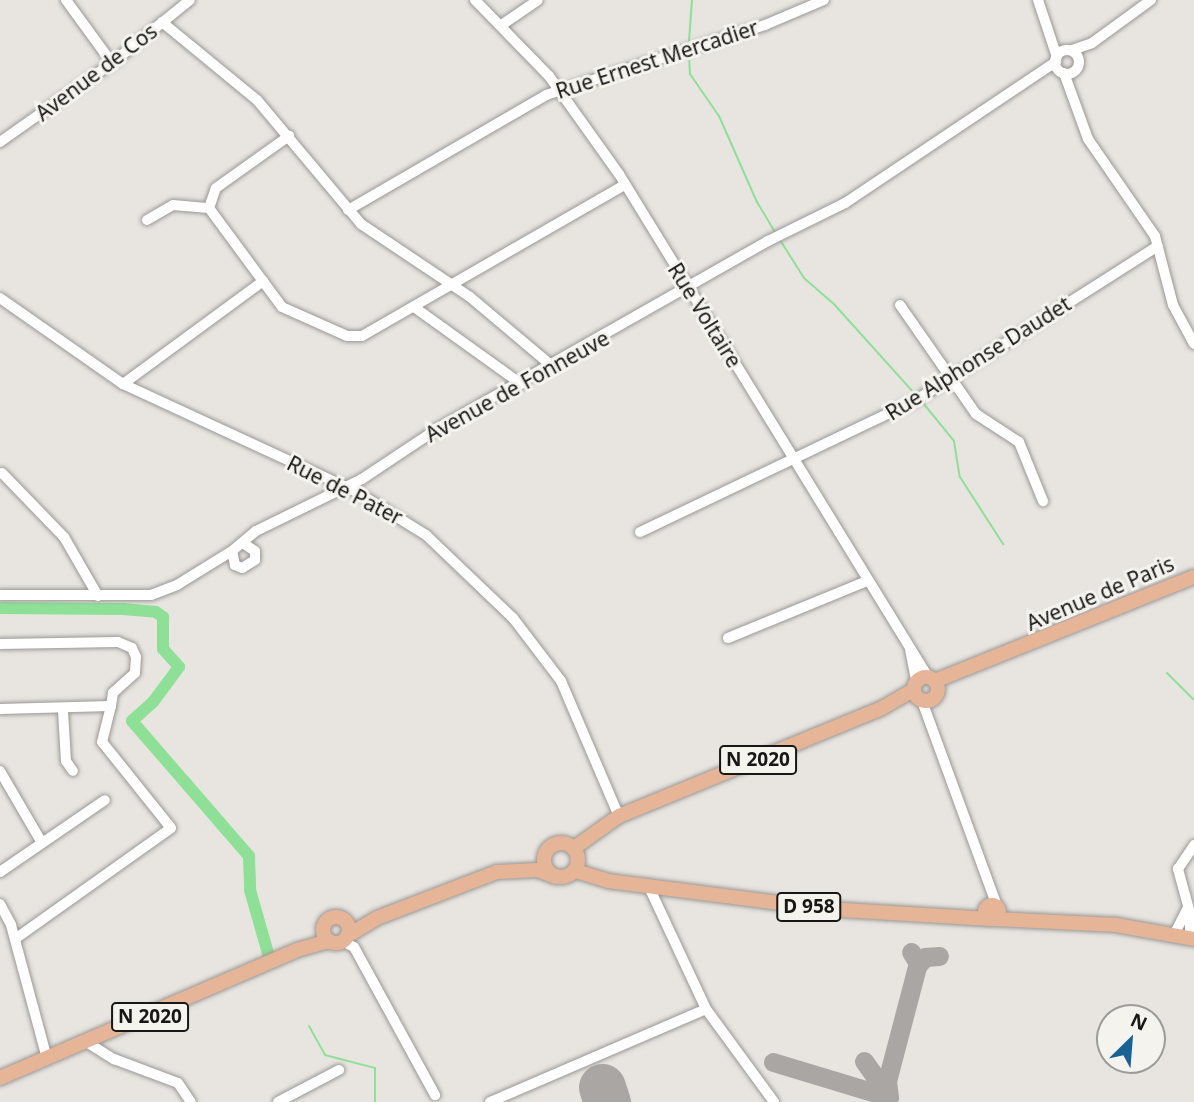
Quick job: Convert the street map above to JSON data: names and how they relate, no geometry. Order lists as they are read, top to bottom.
{
  "streets": {
    "main road": ["Avenue de Paris", "N 2020", "D 958"],
    "street": [
      "Rue Ernest Mercadier",
      "Avenue de Cos",
      "Rue Voltaire",
      "Rue Alphonse Daudet",
      "Avenue de Fonneuve",
      "Rue de Pater"
    ]
  },
  "crossings": [
    ["Rue Ernest Mercadier", "Rue Voltaire"],
    ["Rue Voltaire", "Rue Alphonse Daudet"],
    ["Rue Voltaire", "Avenue de Fonneuve"],
    ["Rue Voltaire", "Avenue de Paris"],
    ["Rue Voltaire", "D 958"],
    ["Avenue de Fonneuve", "Rue de Pater"],
    ["Rue de Pater", "Avenue de Paris"],
    ["Avenue de Paris", "N 2020"],
    ["Avenue de Paris", "D 958"],
    ["N 2020", "D 958"]
  ],
  "north": "top right"
}
